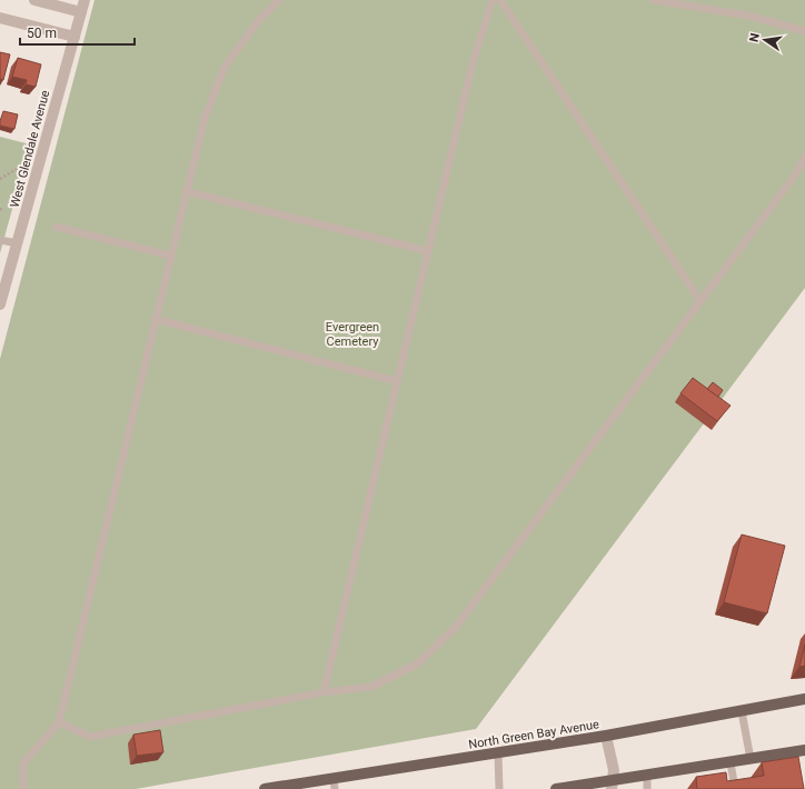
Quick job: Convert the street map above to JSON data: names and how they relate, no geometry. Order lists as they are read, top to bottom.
{
  "streets": {
    "main road": ["North Green Bay Avenue"],
    "street": ["West Glendale Avenue"]
  },
  "parks": ["Evergreen Cemetery"],
  "scale_bar": "50 m",
  "north": "left"
}
